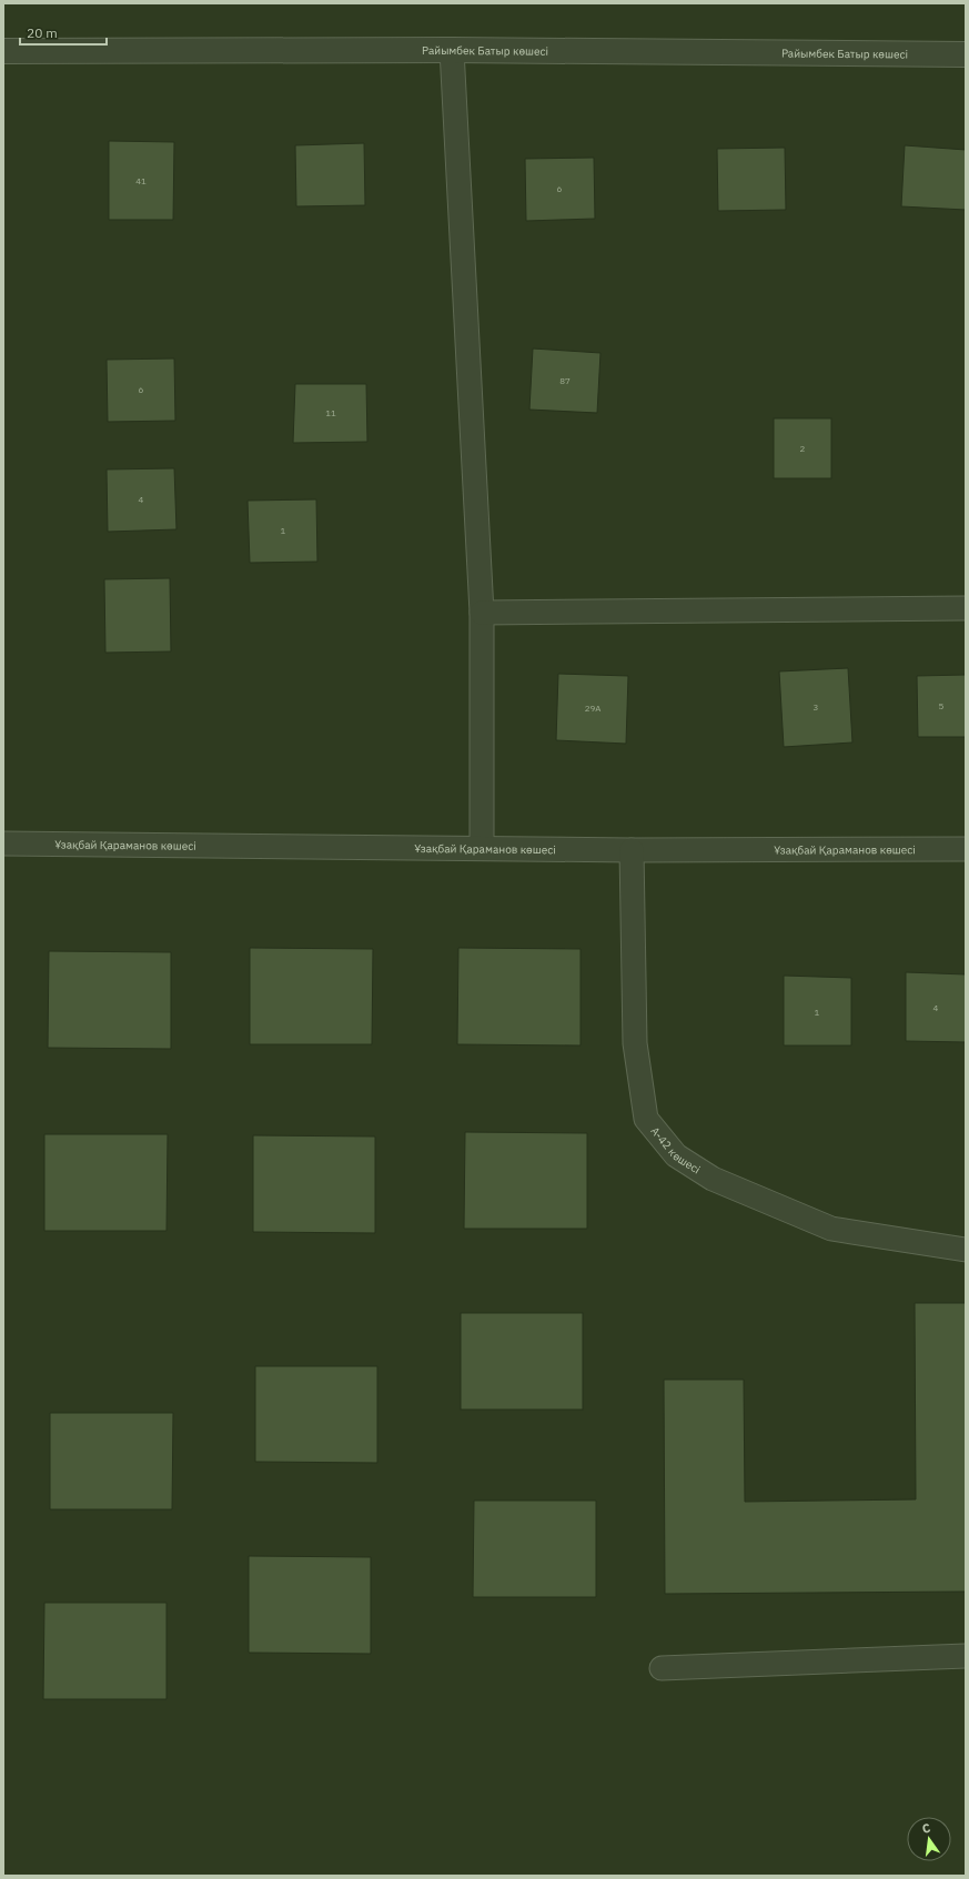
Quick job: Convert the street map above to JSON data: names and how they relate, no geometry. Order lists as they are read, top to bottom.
{
  "streets": {
    "street": ["Райымбек Батыр көшесі", "Ұзақбай Қараманов көшесі", "А-42 көшесі"]
  },
  "crossings": [
    ["Ұзақбай Қараманов көшесі", "А-42 көшесі"]
  ],
  "house_numbers": [
    "41",
    "6",
    "87",
    "6",
    "11",
    "2",
    "4",
    "1",
    "5",
    "3",
    "29А",
    "4",
    "1"
  ],
  "scale_bar": "20 m",
  "north": "top"
}
